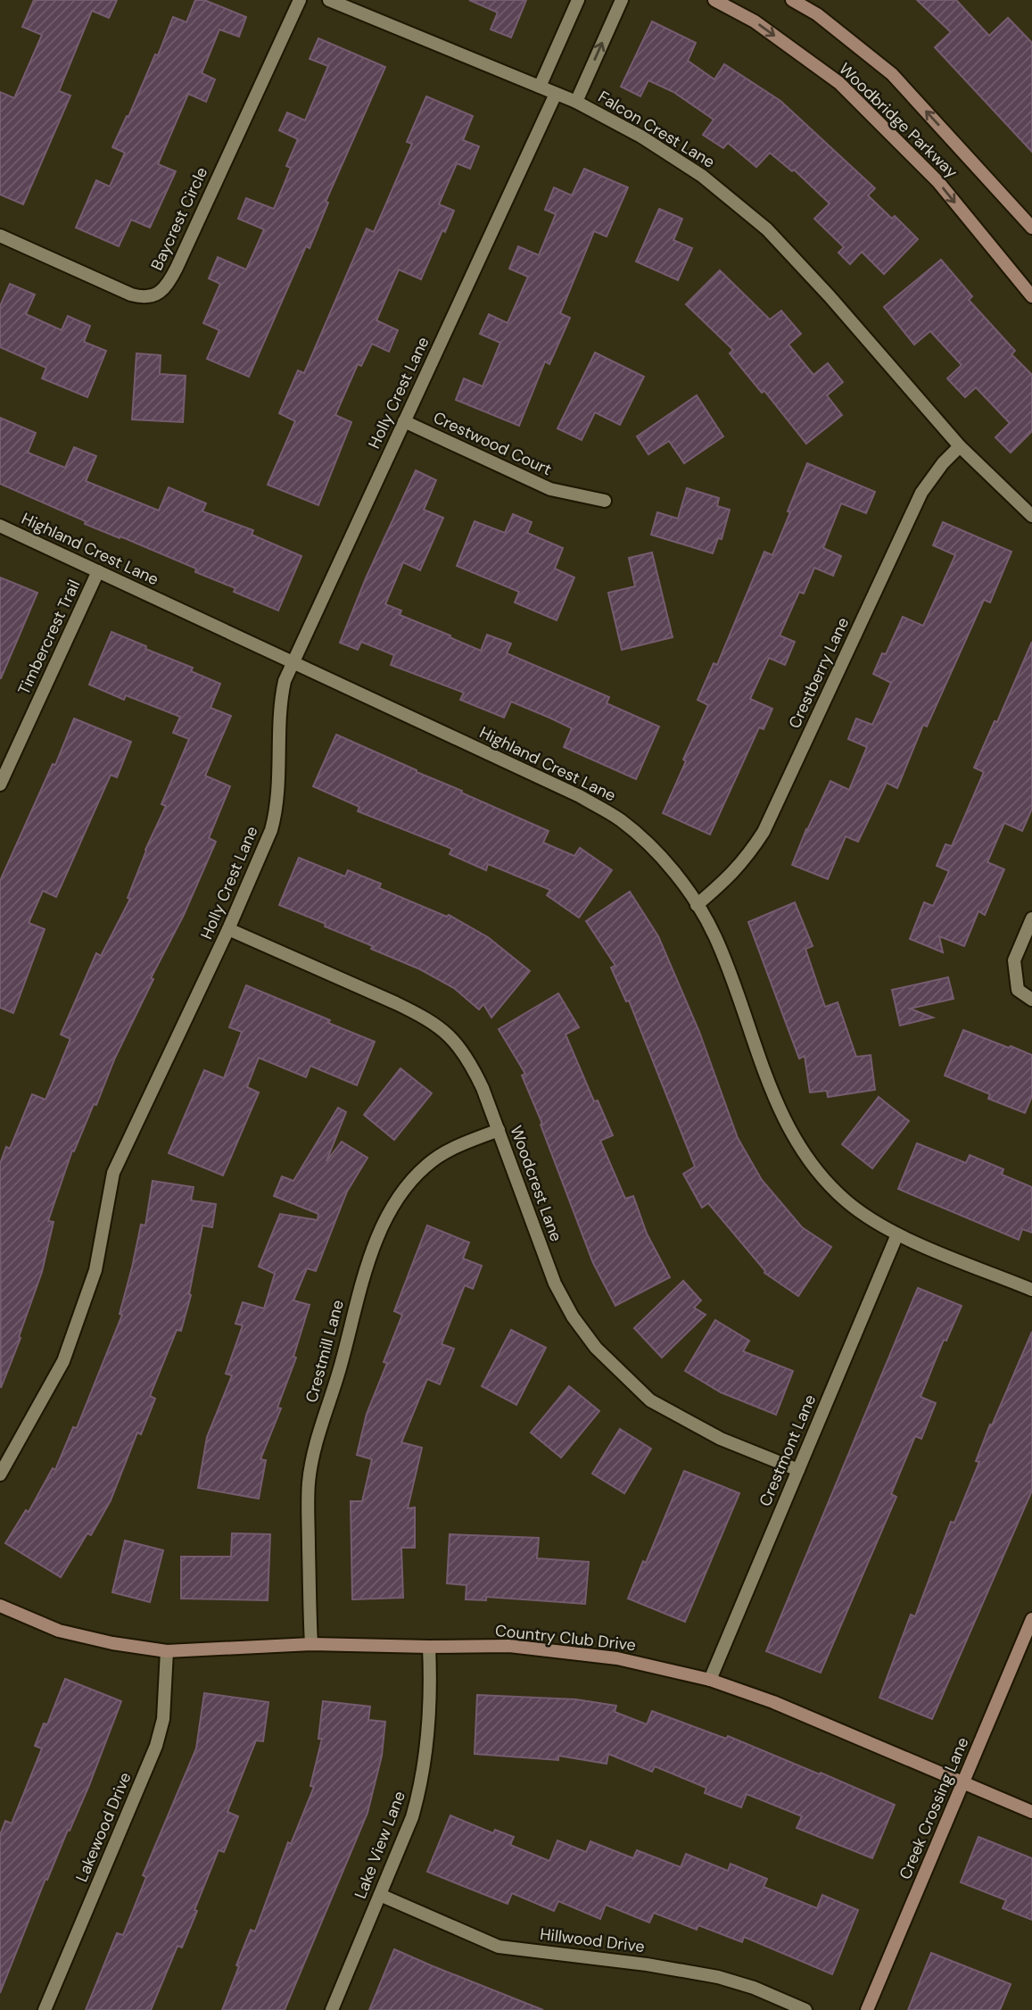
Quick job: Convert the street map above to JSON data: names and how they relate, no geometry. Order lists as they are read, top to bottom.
{
  "streets": {
    "street": [
      "Woodbridge Parkway",
      "Falcon Crest Lane",
      "Baycrest Circle",
      "Holly Crest Lane",
      "Crestwood Court",
      "Highland Crest Lane",
      "Timbercrest Trail",
      "Crestberry Lane",
      "Woodcrest Lane",
      "Crestmill Lane",
      "Crestmont Lane",
      "Country Club Drive",
      "Creek Crossing Lane",
      "Lakewood Drive",
      "Lake View Lane",
      "Hillwood Drive"
    ]
  },
  "crossings": [
    ["Falcon Crest Lane", "Holly Crest Lane"],
    ["Falcon Crest Lane", "Crestberry Lane"],
    ["Holly Crest Lane", "Crestwood Court"],
    ["Holly Crest Lane", "Highland Crest Lane"],
    ["Holly Crest Lane", "Woodcrest Lane"],
    ["Highland Crest Lane", "Timbercrest Trail"],
    ["Highland Crest Lane", "Crestberry Lane"],
    ["Highland Crest Lane", "Crestmont Lane"],
    ["Woodcrest Lane", "Crestmill Lane"],
    ["Woodcrest Lane", "Crestmont Lane"],
    ["Crestmill Lane", "Country Club Drive"],
    ["Crestmont Lane", "Country Club Drive"],
    ["Country Club Drive", "Creek Crossing Lane"],
    ["Country Club Drive", "Lakewood Drive"],
    ["Country Club Drive", "Lake View Lane"],
    ["Lake View Lane", "Hillwood Drive"]
  ]
}
